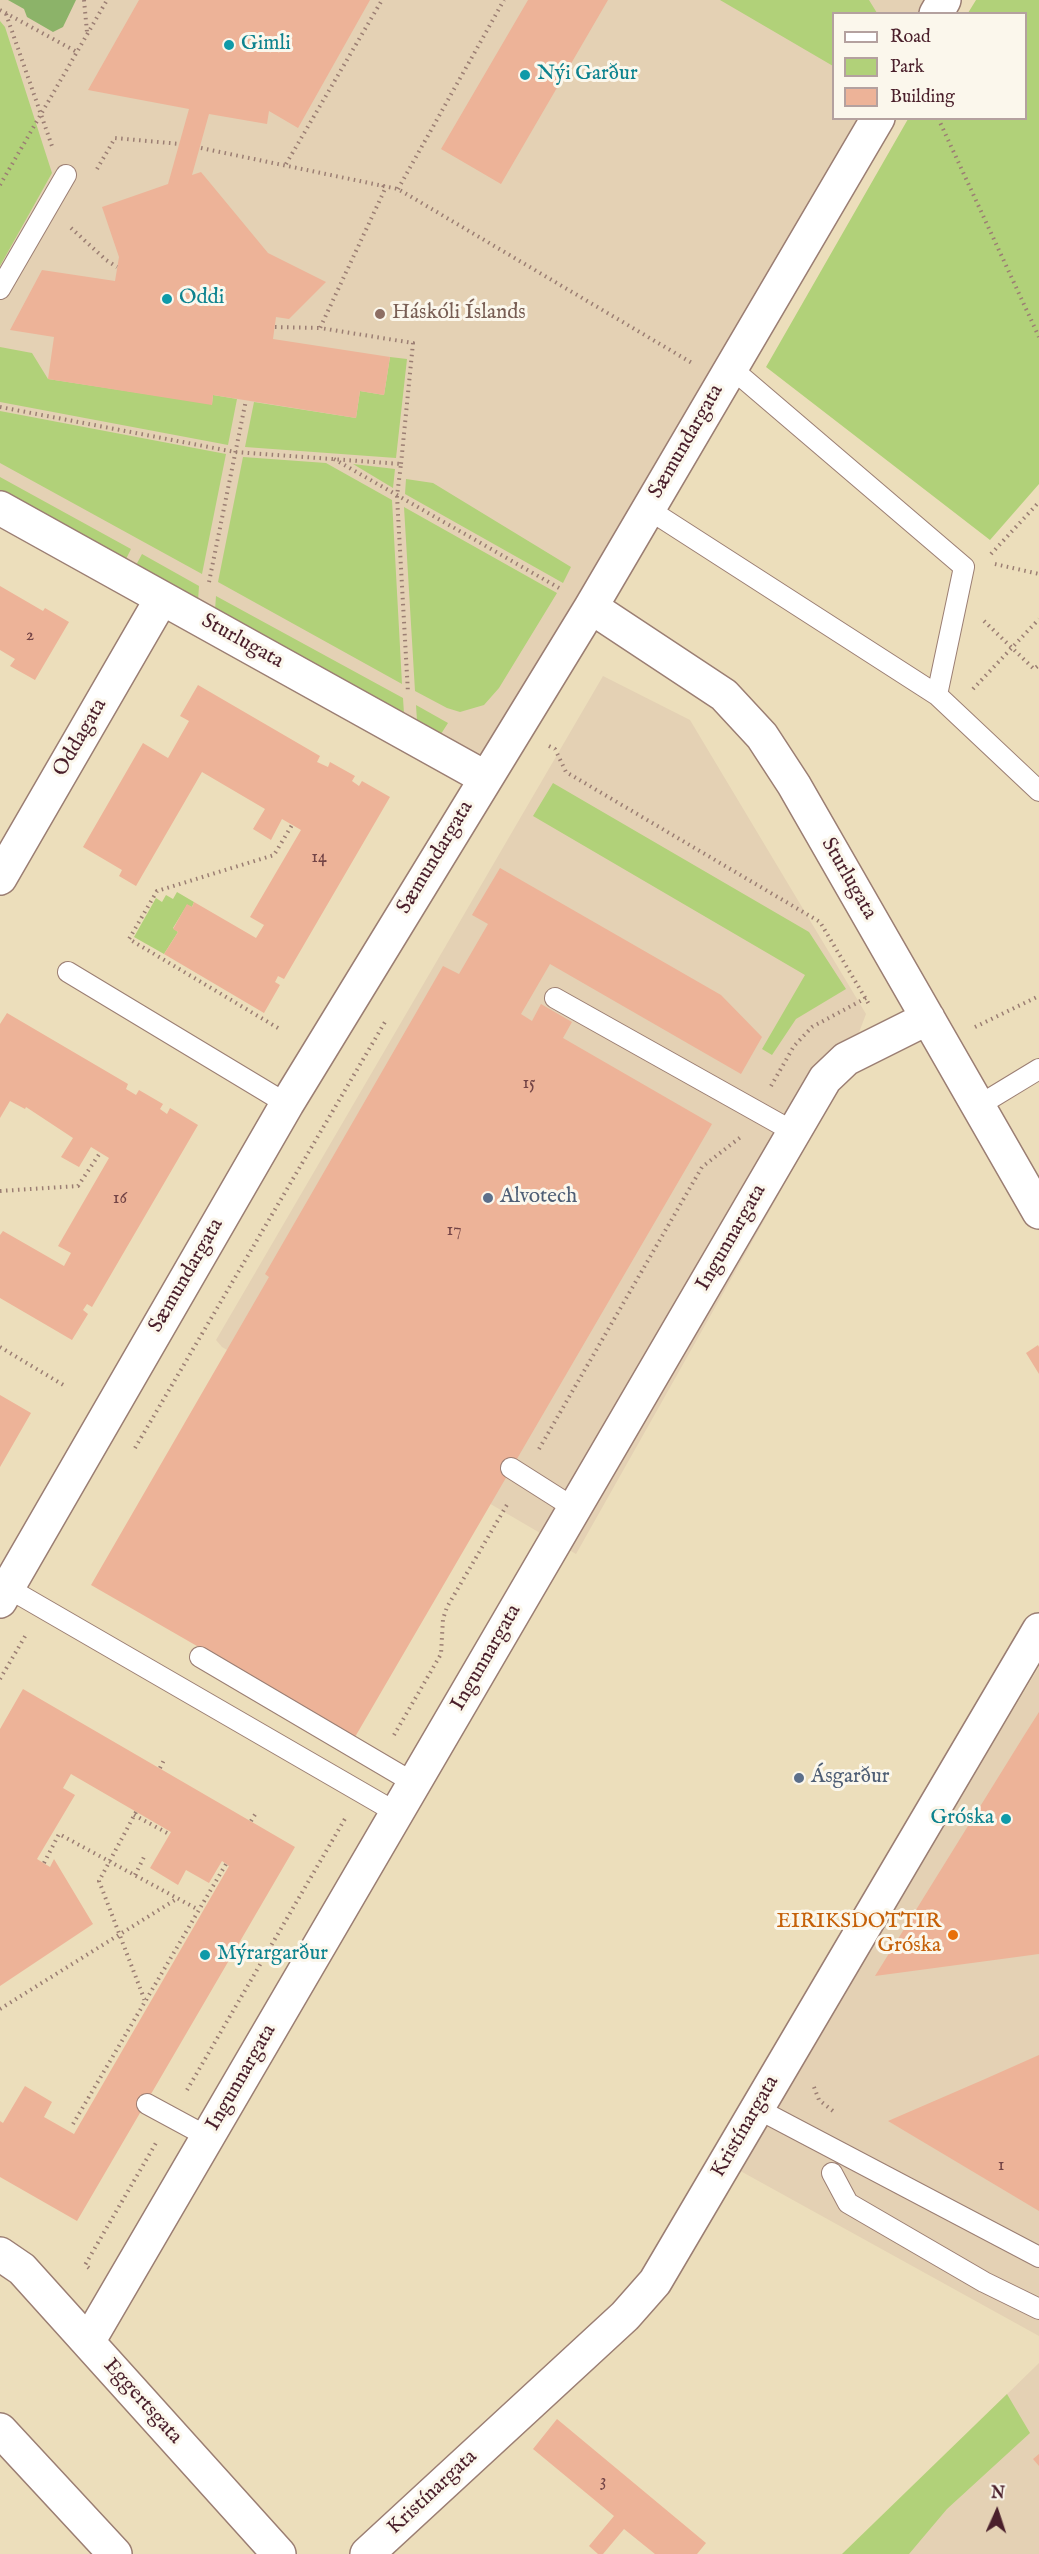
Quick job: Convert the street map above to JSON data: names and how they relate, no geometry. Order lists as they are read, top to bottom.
{
  "streets": {
    "street": [
      "Sæmundargata",
      "Sturlugata",
      "Oddagata",
      "Ingunnargata",
      "Kristínargata",
      "Eggertsgata"
    ]
  },
  "crossings": [
    ["Sæmundargata", "Sturlugata"],
    ["Sturlugata", "Oddagata"],
    ["Sturlugata", "Ingunnargata"],
    ["Ingunnargata", "Eggertsgata"]
  ],
  "places": [
    "Gimli",
    "Nýi Garður",
    "Oddi",
    "Háskóli Íslands",
    "Alvotech",
    "Ásgarður",
    "Gróska",
    "EIRIKSDOTTIR Gróska",
    "Mýrargarður"
  ],
  "house_numbers": [
    "2",
    "14",
    "15",
    "16",
    "17",
    "1",
    "3"
  ],
  "legend": ["Road", "Park", "Building"],
  "north": "top"
}
